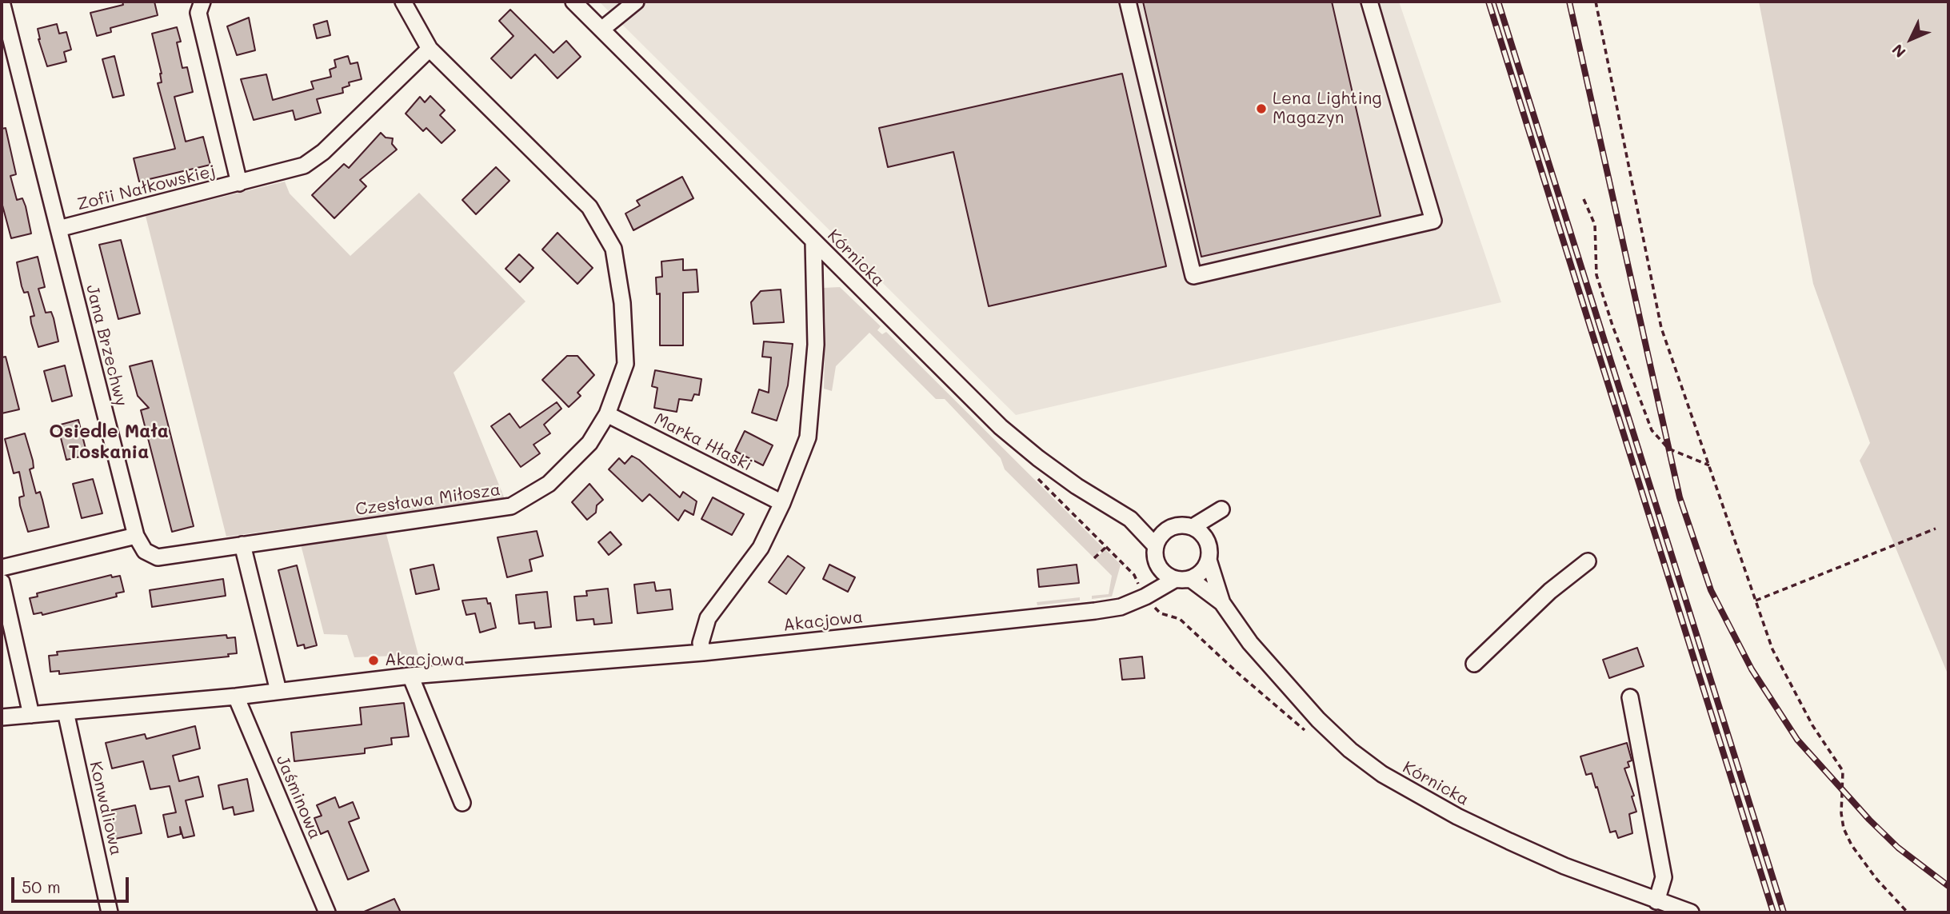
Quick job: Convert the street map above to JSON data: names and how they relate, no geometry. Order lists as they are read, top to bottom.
{
  "streets": {
    "street": [
      "Zofii Nałkowskiej",
      "Kórnicka",
      "Jana Brzechwy",
      "Marka Hłaski",
      "Czesława Miłosza",
      "Akacjowa",
      "Jaśminowa",
      "Konwaliowa"
    ]
  },
  "crossings": [
    ["Zofii Nałkowskiej", "Jana Brzechwy"],
    ["Zofii Nałkowskiej", "Czesława Miłosza"],
    ["Jana Brzechwy", "Czesława Miłosza"],
    ["Marka Hłaski", "Czesława Miłosza"],
    ["Akacjowa", "Jaśminowa"],
    ["Akacjowa", "Konwaliowa"]
  ],
  "districts": ["Osiedle Mała Toskania"],
  "places": ["Lena Lighting Magazyn", "Akacjowa"],
  "scale_bar": "50 m",
  "north": "bottom left"
}
